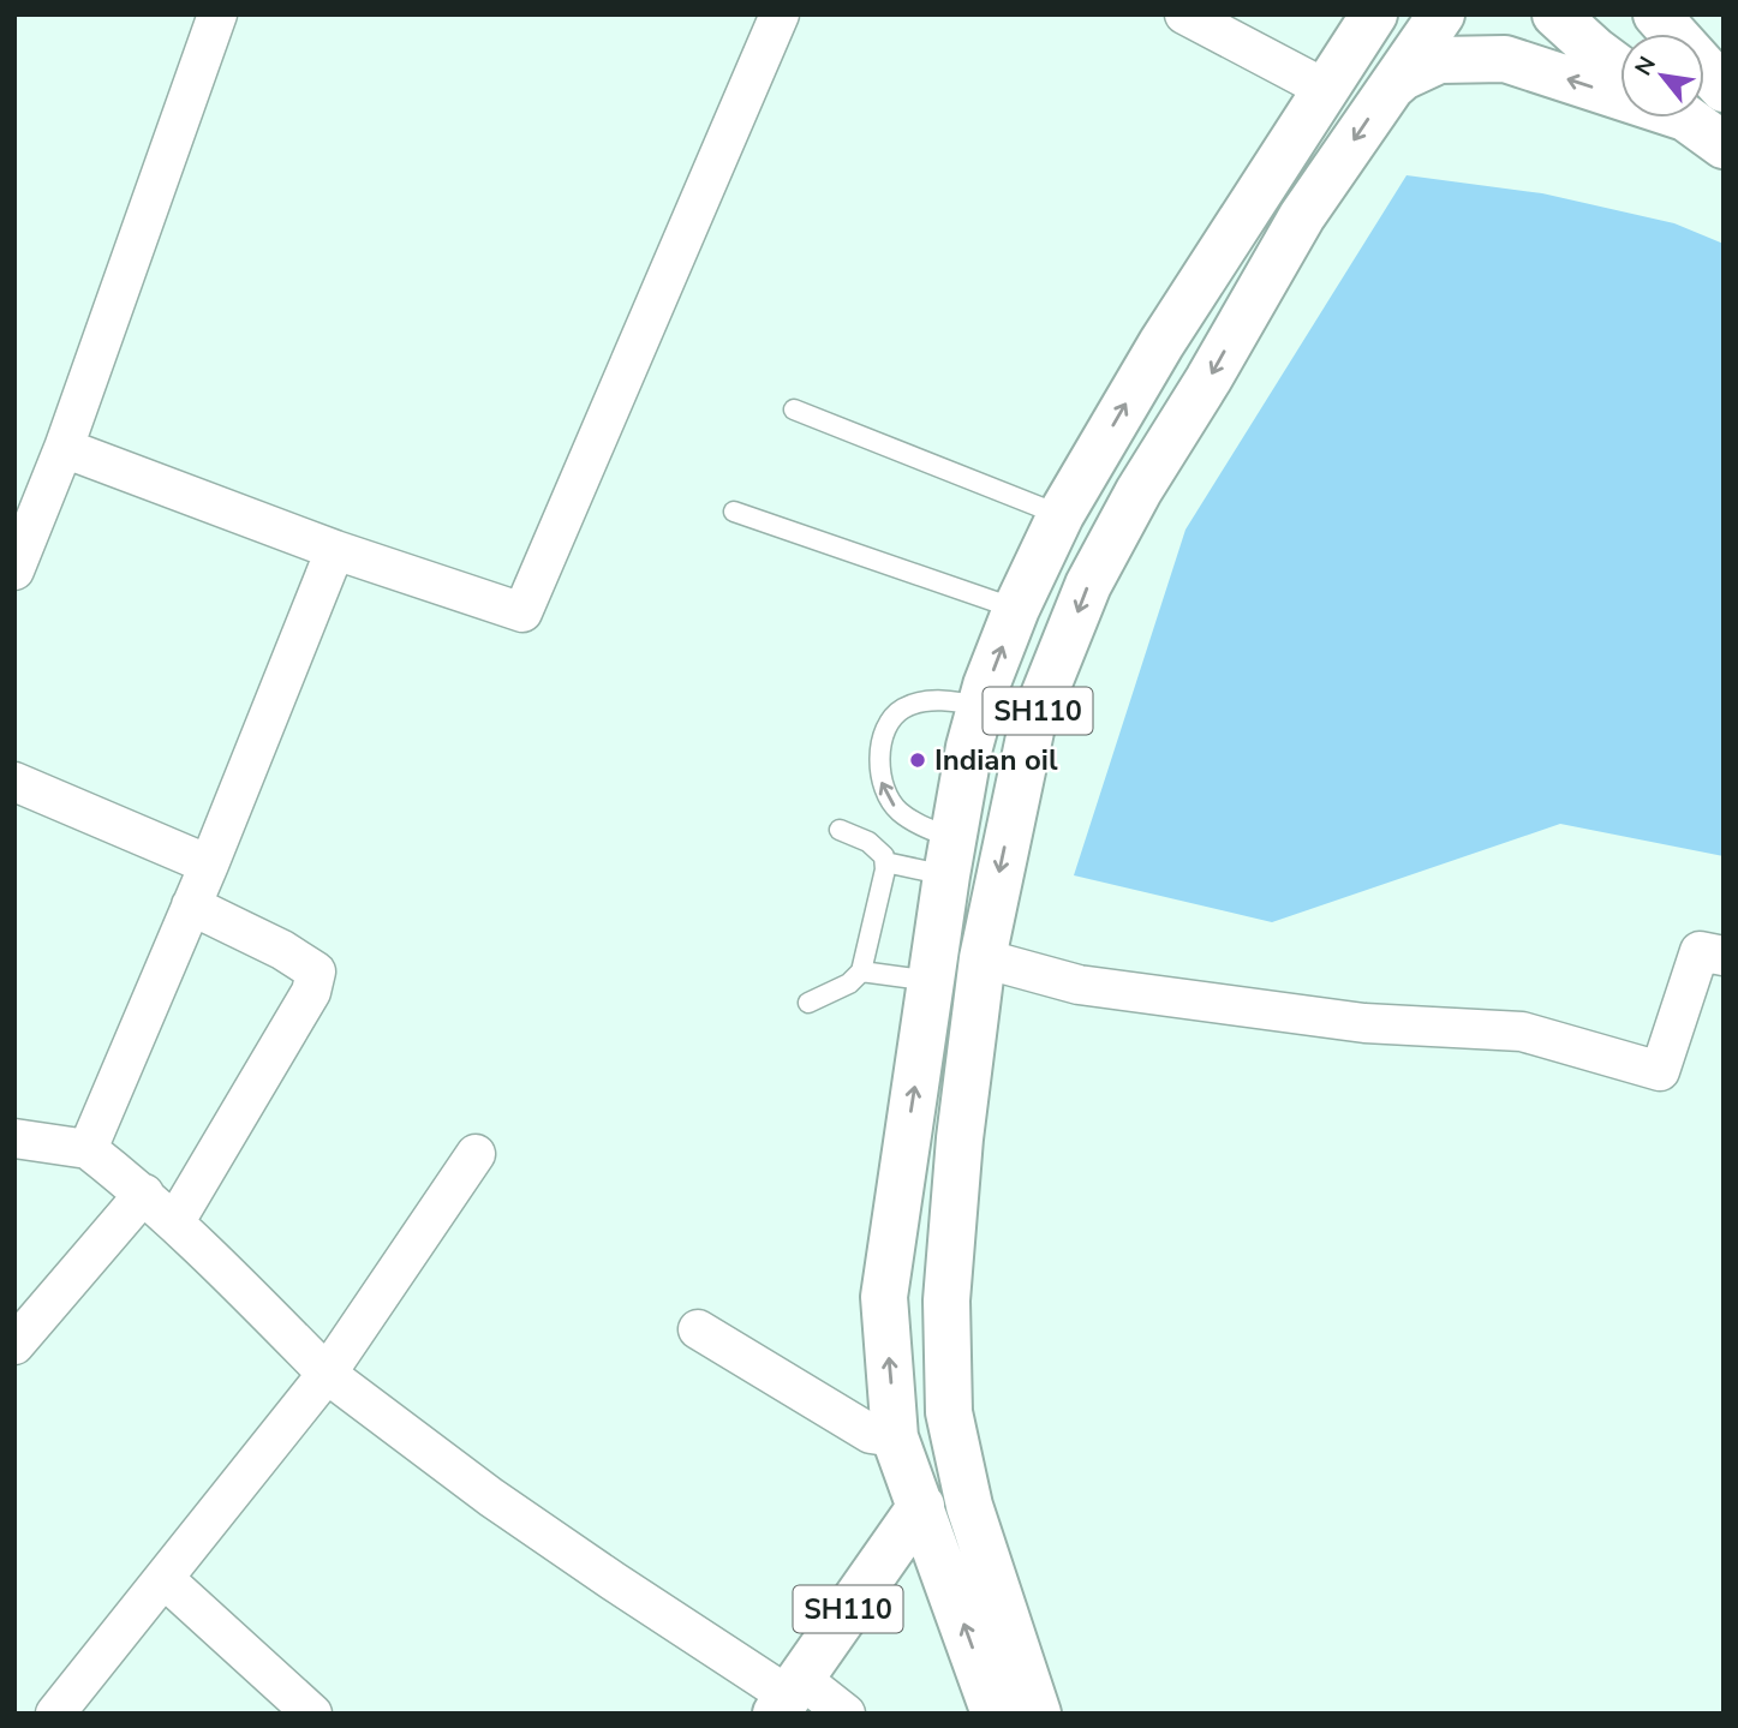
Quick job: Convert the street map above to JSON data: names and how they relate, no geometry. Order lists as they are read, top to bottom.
{
  "streets": {
    "main road": ["SH110"]
  },
  "places": ["Indian oil"],
  "north": "top left"
}
